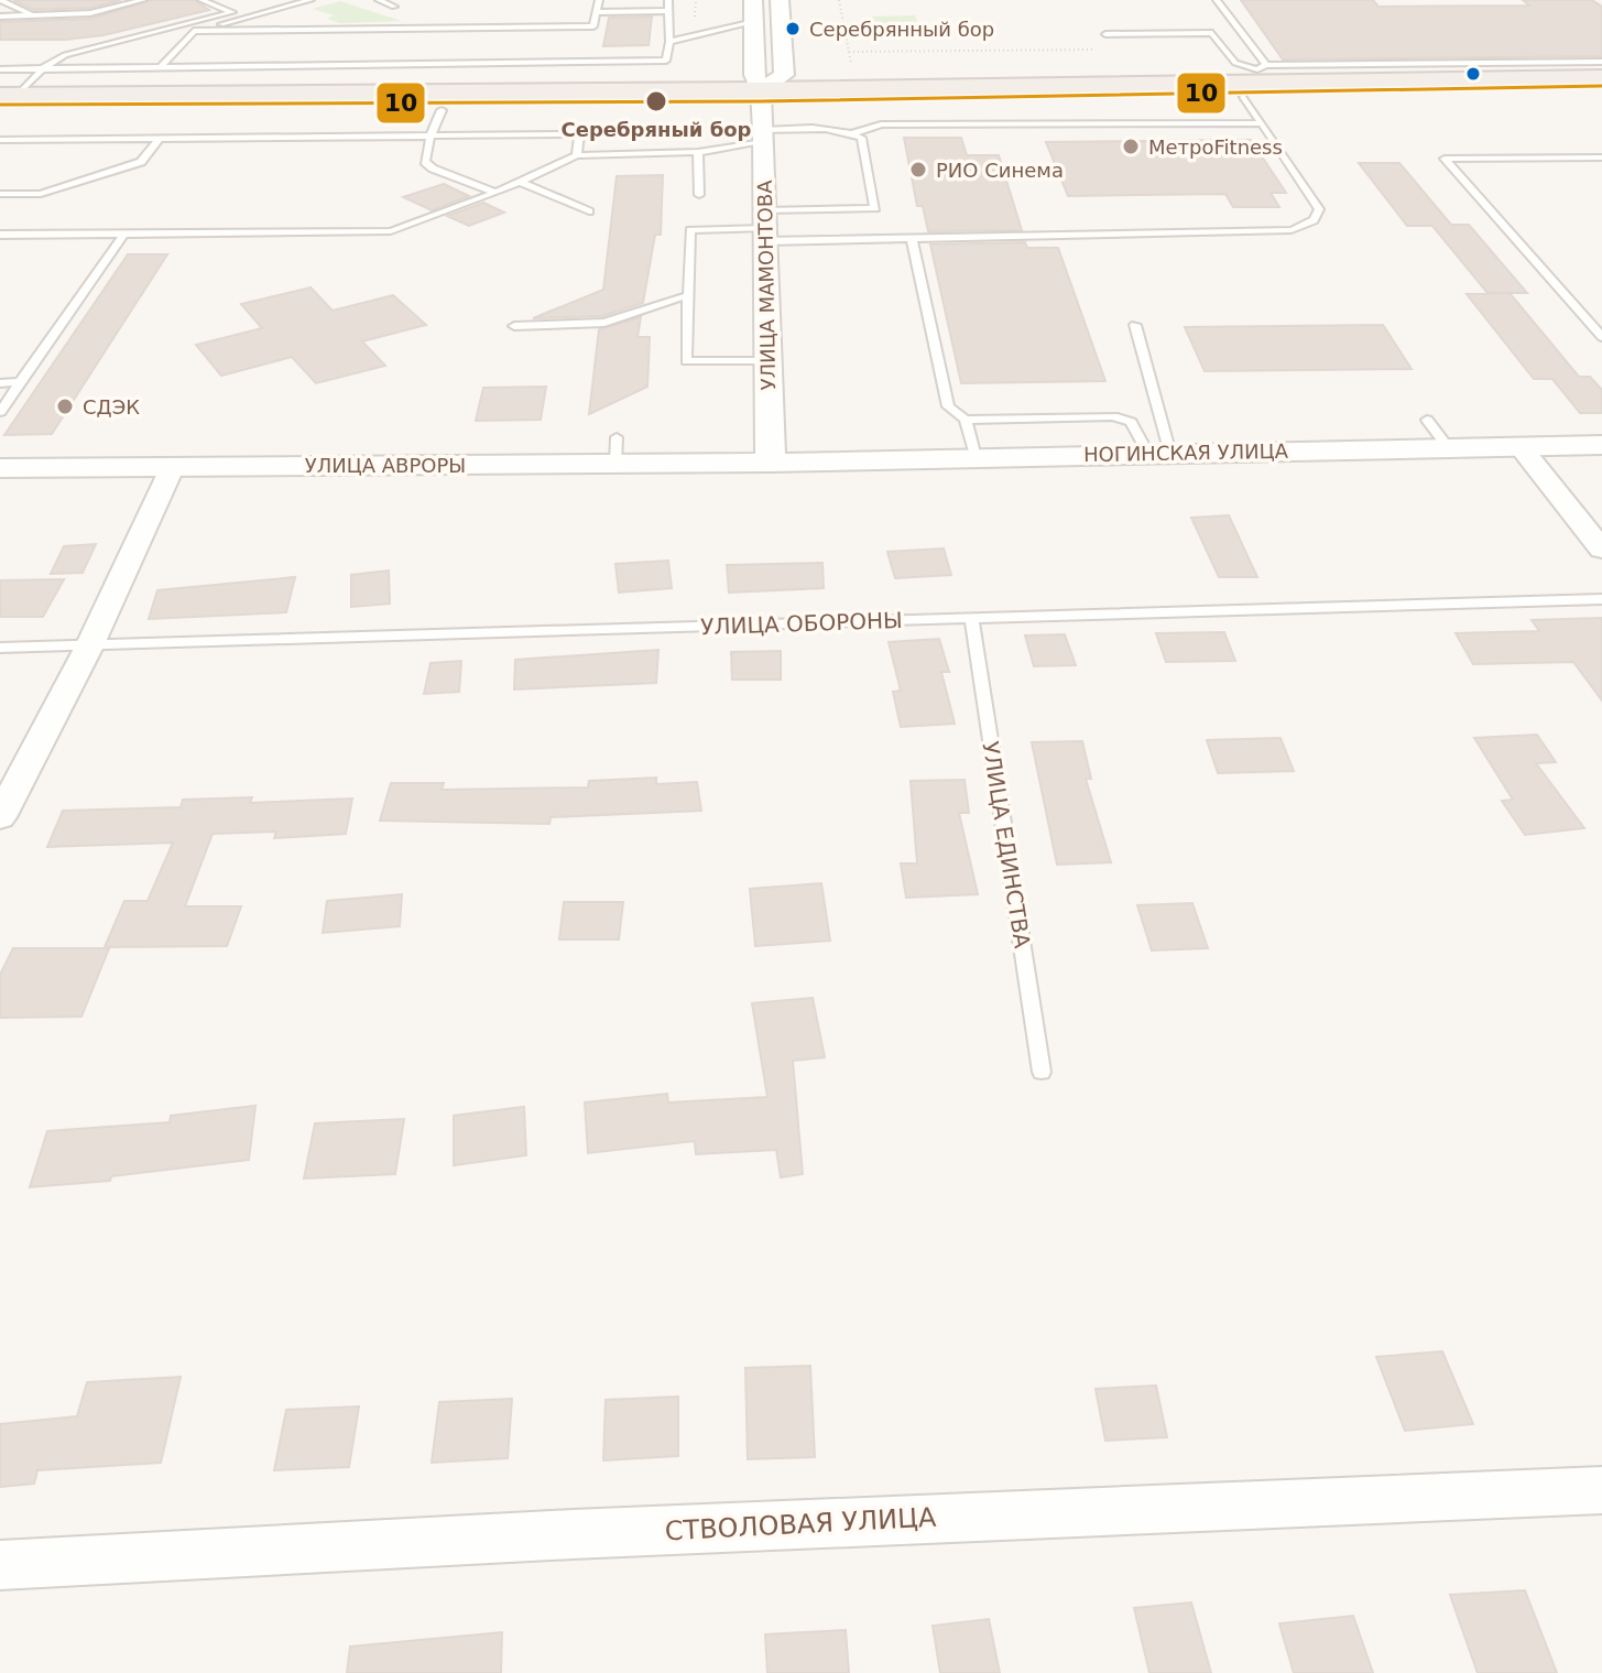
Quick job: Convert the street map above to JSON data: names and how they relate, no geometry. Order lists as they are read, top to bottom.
{
  "streets": {
    "street": [
      "УЛИЦА МАМОНТОВА",
      "НОГИНСКАЯ УЛИЦА",
      "УЛИЦА АВРОРЫ",
      "СТВОЛОВАЯ УЛИЦА"
    ],
    "lane": ["УЛИЦА ОБОРОНЫ", "УЛИЦА ЕДИНСТВА"]
  },
  "crossings": [
    ["УЛИЦА МАМОНТОВА", "НОГИНСКАЯ УЛИЦА"],
    ["УЛИЦА МАМОНТОВА", "УЛИЦА АВРОРЫ"],
    ["НОГИНСКАЯ УЛИЦА", "УЛИЦА АВРОРЫ"],
    ["УЛИЦА ОБОРОНЫ", "УЛИЦА ЕДИНСТВА"]
  ],
  "places": [
    "Серебрянный бор",
    "Серебряный бор",
    "МетроFitness",
    "РИО Синема",
    "СДЭК"
  ],
  "lines": ["transit line 10"]
}
